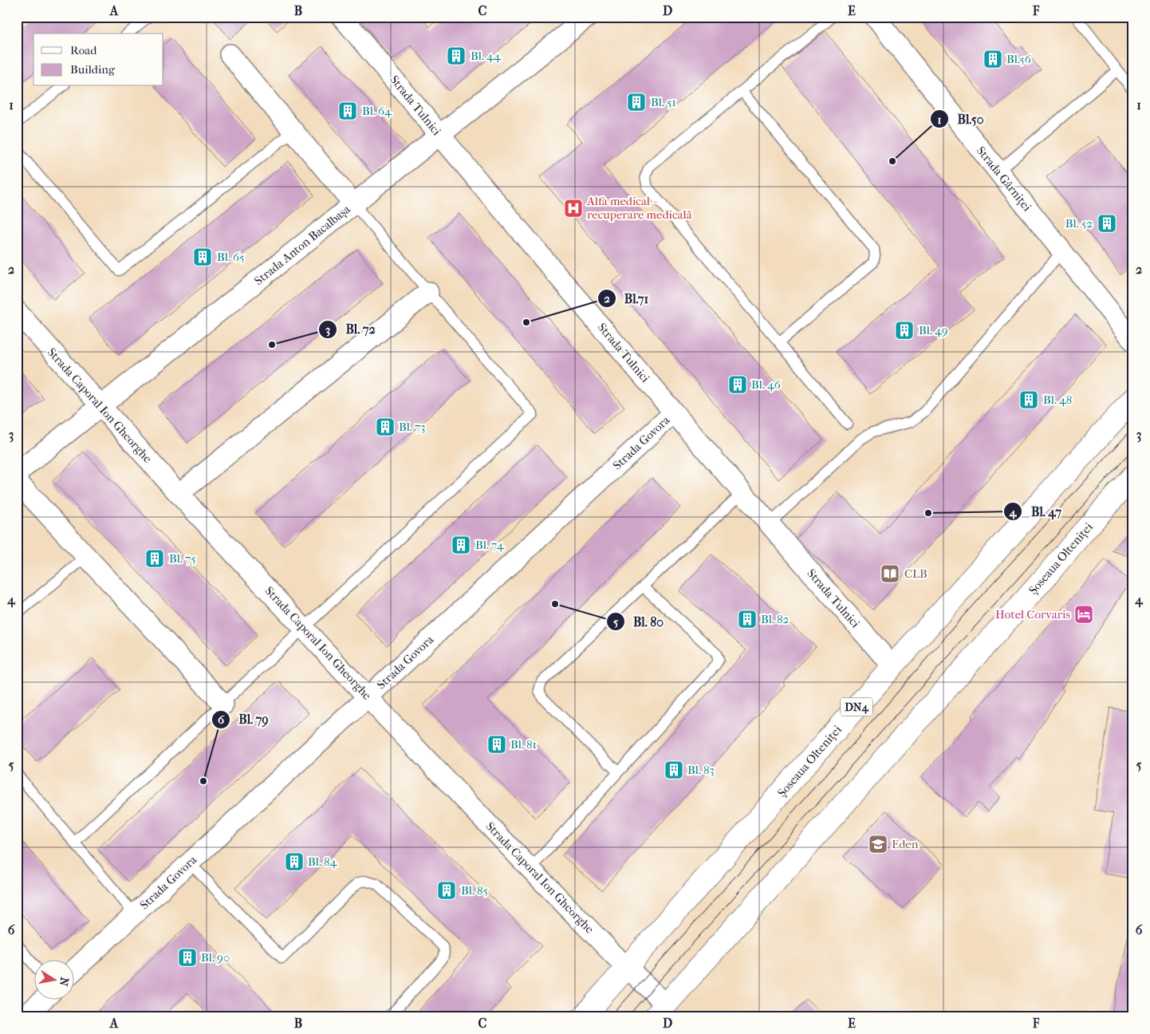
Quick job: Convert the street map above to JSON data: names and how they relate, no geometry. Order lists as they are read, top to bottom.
{
  "streets": {
    "main road": ["Șoseaua Olteniței", "DN4"],
    "street": [
      "Strada Tulnici",
      "Strada Gârniței",
      "Strada Anton Bacalbașa",
      "Strada Caporal Ion Gheorghe",
      "Strada Govora"
    ]
  },
  "crossings": [
    ["Strada Tulnici", "Strada Anton Bacalbașa"],
    ["Strada Tulnici", "Strada Govora"],
    ["Strada Tulnici", "Șoseaua Olteniței"],
    ["Strada Anton Bacalbașa", "Strada Caporal Ion Gheorghe"],
    ["Strada Caporal Ion Gheorghe", "Strada Govora"],
    ["Strada Caporal Ion Gheorghe", "Șoseaua Olteniței"]
  ],
  "places": {
    "building": [
      "Bl. 44",
      "Bl.56",
      "Bl. 51",
      "Bl. 64",
      "Bl. 52",
      "Bl. 65",
      "Bl. 49",
      "Bl. 46",
      "Bl. 48",
      "Bl. 73",
      "Bl. 74",
      "Bl. 75",
      "Bl. 82",
      "Bl. 81",
      "Bl. 83",
      "Bl. 84",
      "Bl. 85",
      "Bl. 90"
    ],
    "other": [
      "Bl.50",
      "Bl.71",
      "Bl. 72",
      "Bl. 47",
      "Bl. 80",
      "Bl. 79"
    ],
    "hospital": ["Alfa medical - recuperare medicală"],
    "library": ["CLB"],
    "hotel": ["Hotel Corvaris"],
    "school or university": ["Eden"]
  },
  "legend": ["Road", "Building"],
  "north": "right",
  "grid": {
    "columns": [
      "A",
      "B",
      "C",
      "D",
      "E",
      "F"
    ],
    "rows": [
      "1",
      "2",
      "3",
      "4",
      "5",
      "6"
    ]
  }
}
